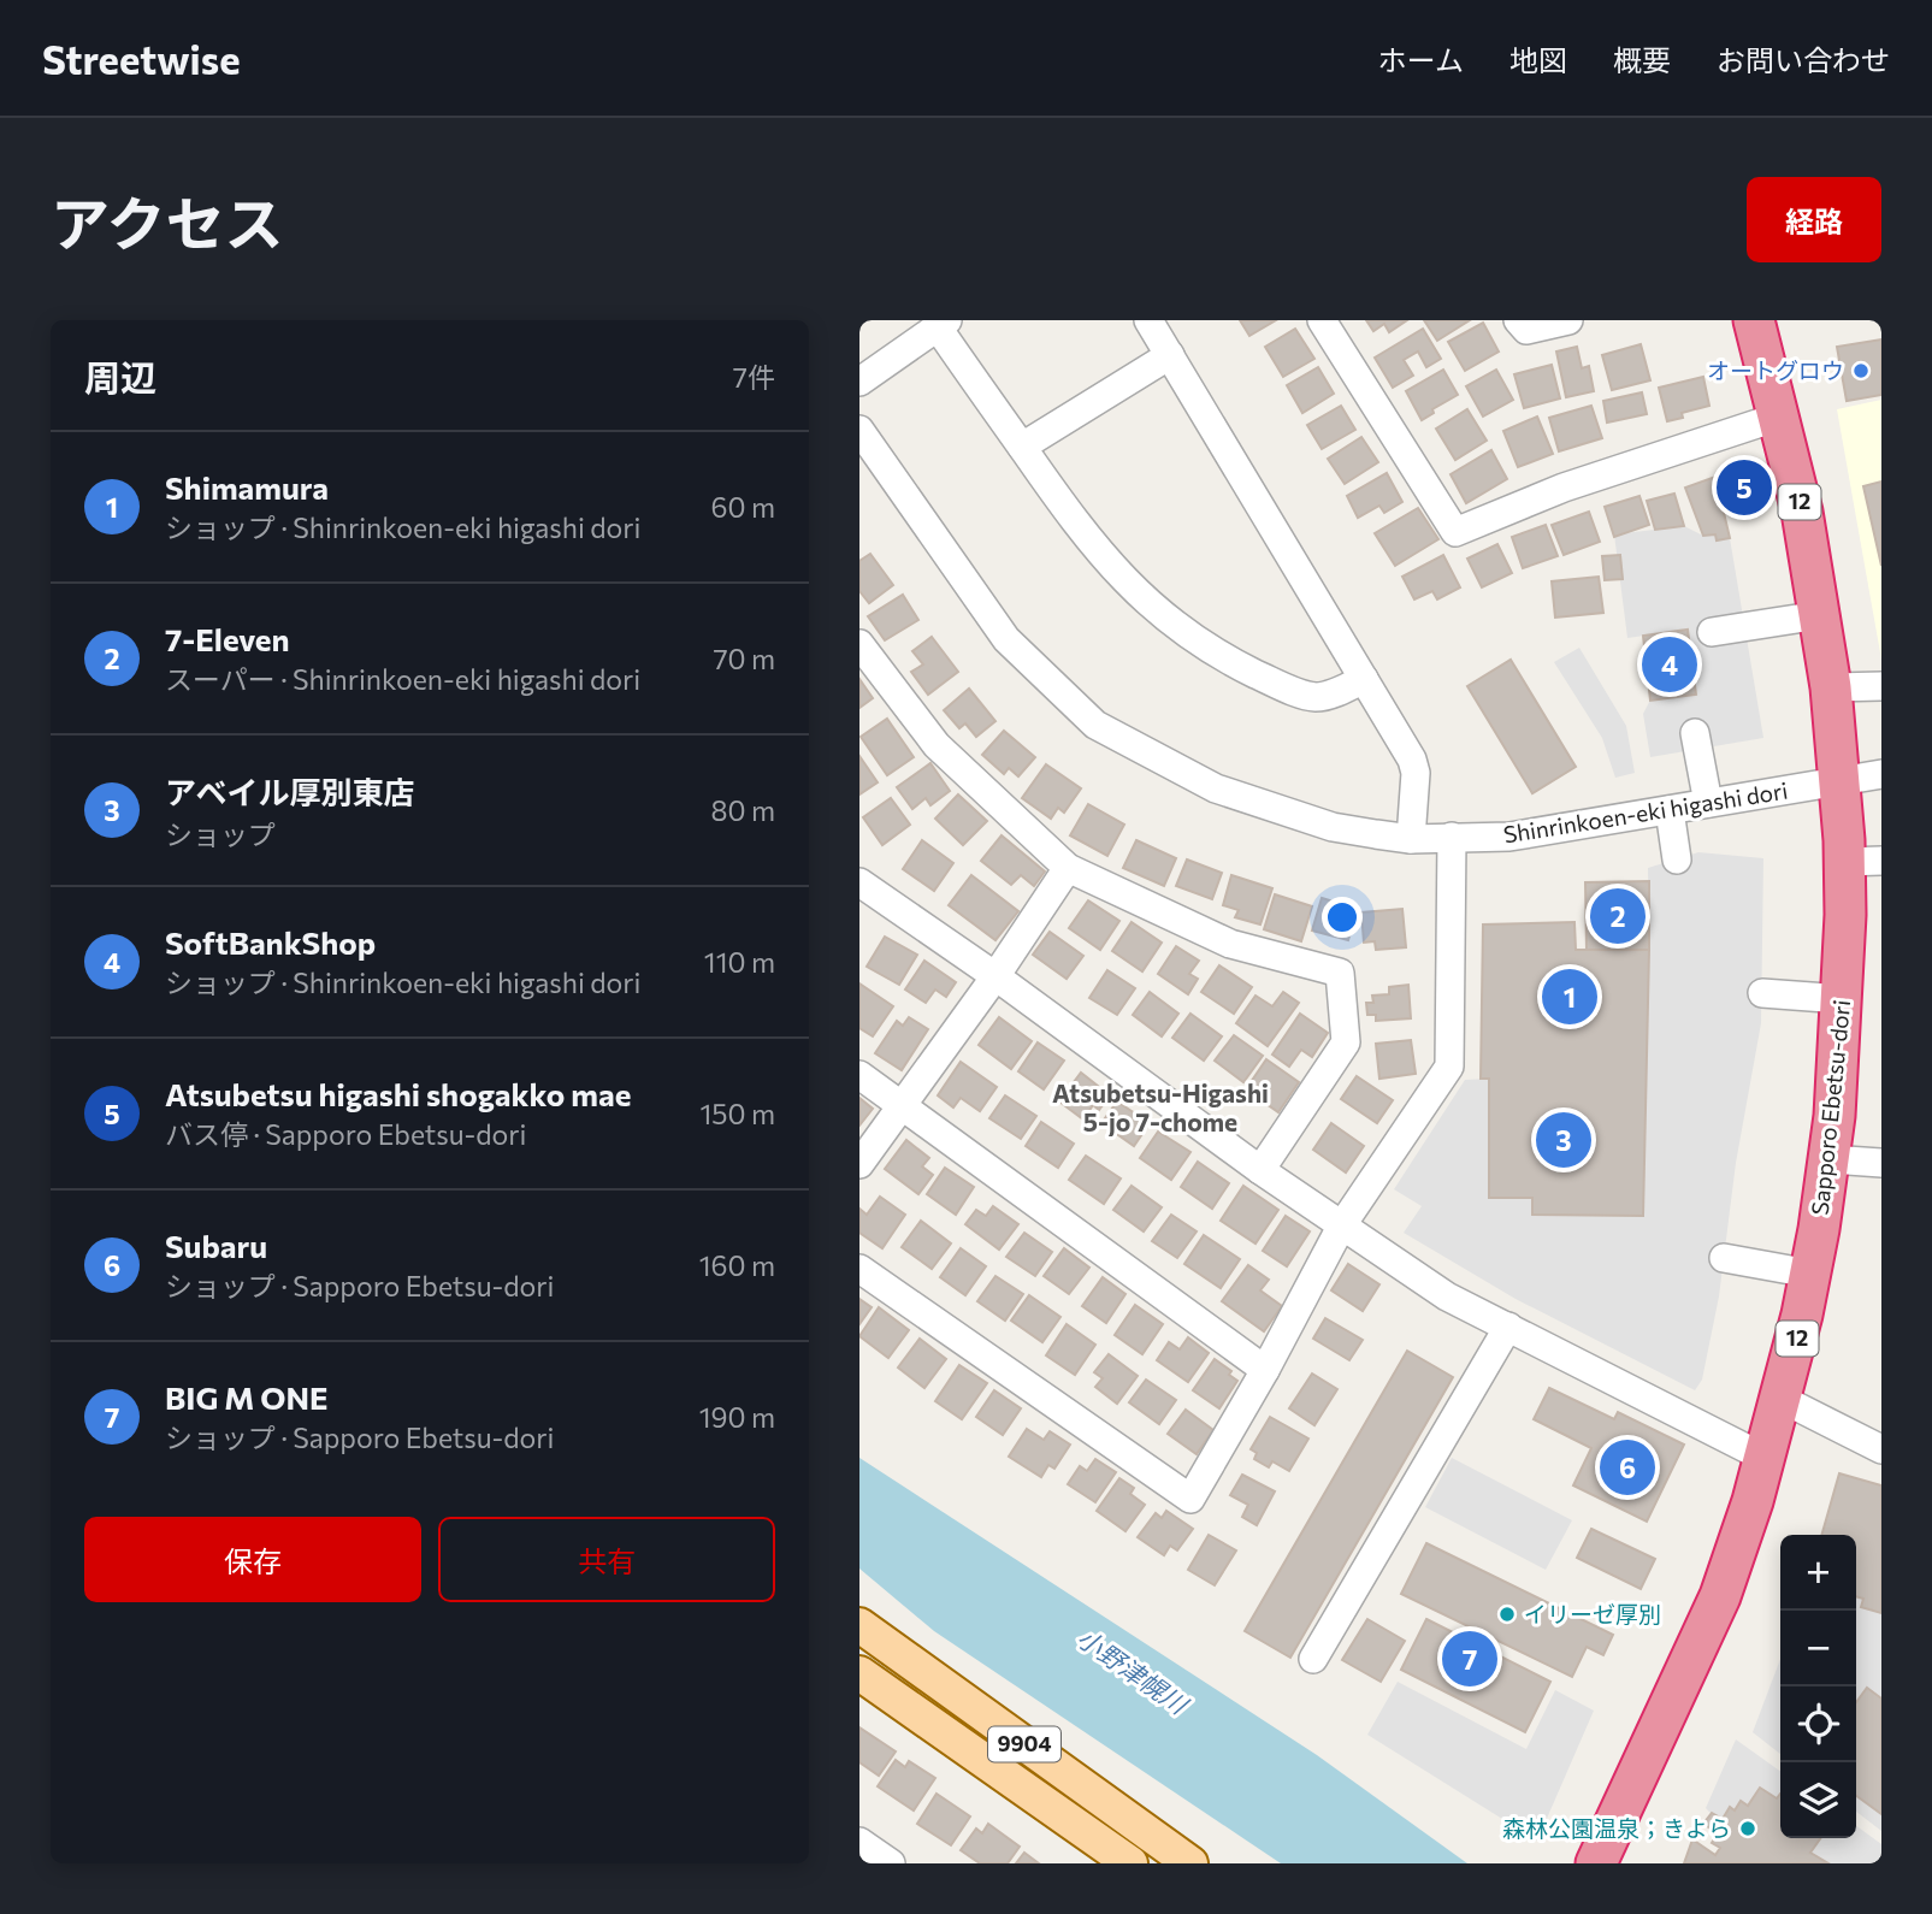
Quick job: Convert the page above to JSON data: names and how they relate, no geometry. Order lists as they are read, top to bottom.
{
  "streets": {
    "highway": ["12", "Sapporo Ebetsu-dori"],
    "main road": ["9904"],
    "street": ["Shinrinkoen-eki higashi dori"]
  },
  "crossings": [
    ["Shinrinkoen-eki higashi dori", "Sapporo Ebetsu-dori"]
  ],
  "districts": ["Atsubetsu-Higashi 5-jo 7-chome"],
  "water": ["小野津幌川"],
  "places": ["オートグロウ", "イリーゼ厚別", "森林公園温泉；きよら"],
  "page": {
    "header": "Streetwise",
    "nav": [
      "ホーム",
      "地図",
      "概要",
      "お問い合わせ"
    ],
    "title": "アクセス",
    "buttons": [
      "経路",
      ["保存", "共有"]
    ],
    "heading": ["周辺", "7件"],
    "list": [
      {
        "mark": "1",
        "name": "Shimamura",
        "note": "ショップ · Shinrinkoen-eki higashi dori",
        "value": "60 m"
      },
      {
        "mark": "2",
        "name": "7-Eleven",
        "note": "スーパー · Shinrinkoen-eki higashi dori",
        "value": "70 m"
      },
      {
        "mark": "3",
        "name": "アベイル厚別東店",
        "note": "ショップ",
        "value": "80 m"
      },
      {
        "mark": "4",
        "name": "SoftBankShop",
        "note": "ショップ · Shinrinkoen-eki higashi dori",
        "value": "110 m"
      },
      {
        "mark": "5",
        "name": "Atsubetsu higashi shogakko mae",
        "note": "バス停 · Sapporo Ebetsu-dori",
        "value": "150 m"
      },
      {
        "mark": "6",
        "name": "Subaru",
        "note": "ショップ · Sapporo Ebetsu-dori",
        "value": "160 m"
      },
      {
        "mark": "7",
        "name": "BIG M ONE",
        "note": "ショップ · Sapporo Ebetsu-dori",
        "value": "190 m"
      }
    ],
    "pins": [
      "5",
      "4",
      "2",
      "1",
      "3",
      "6",
      "7"
    ],
    "map_buttons": ["+", "−"]
  }
}
